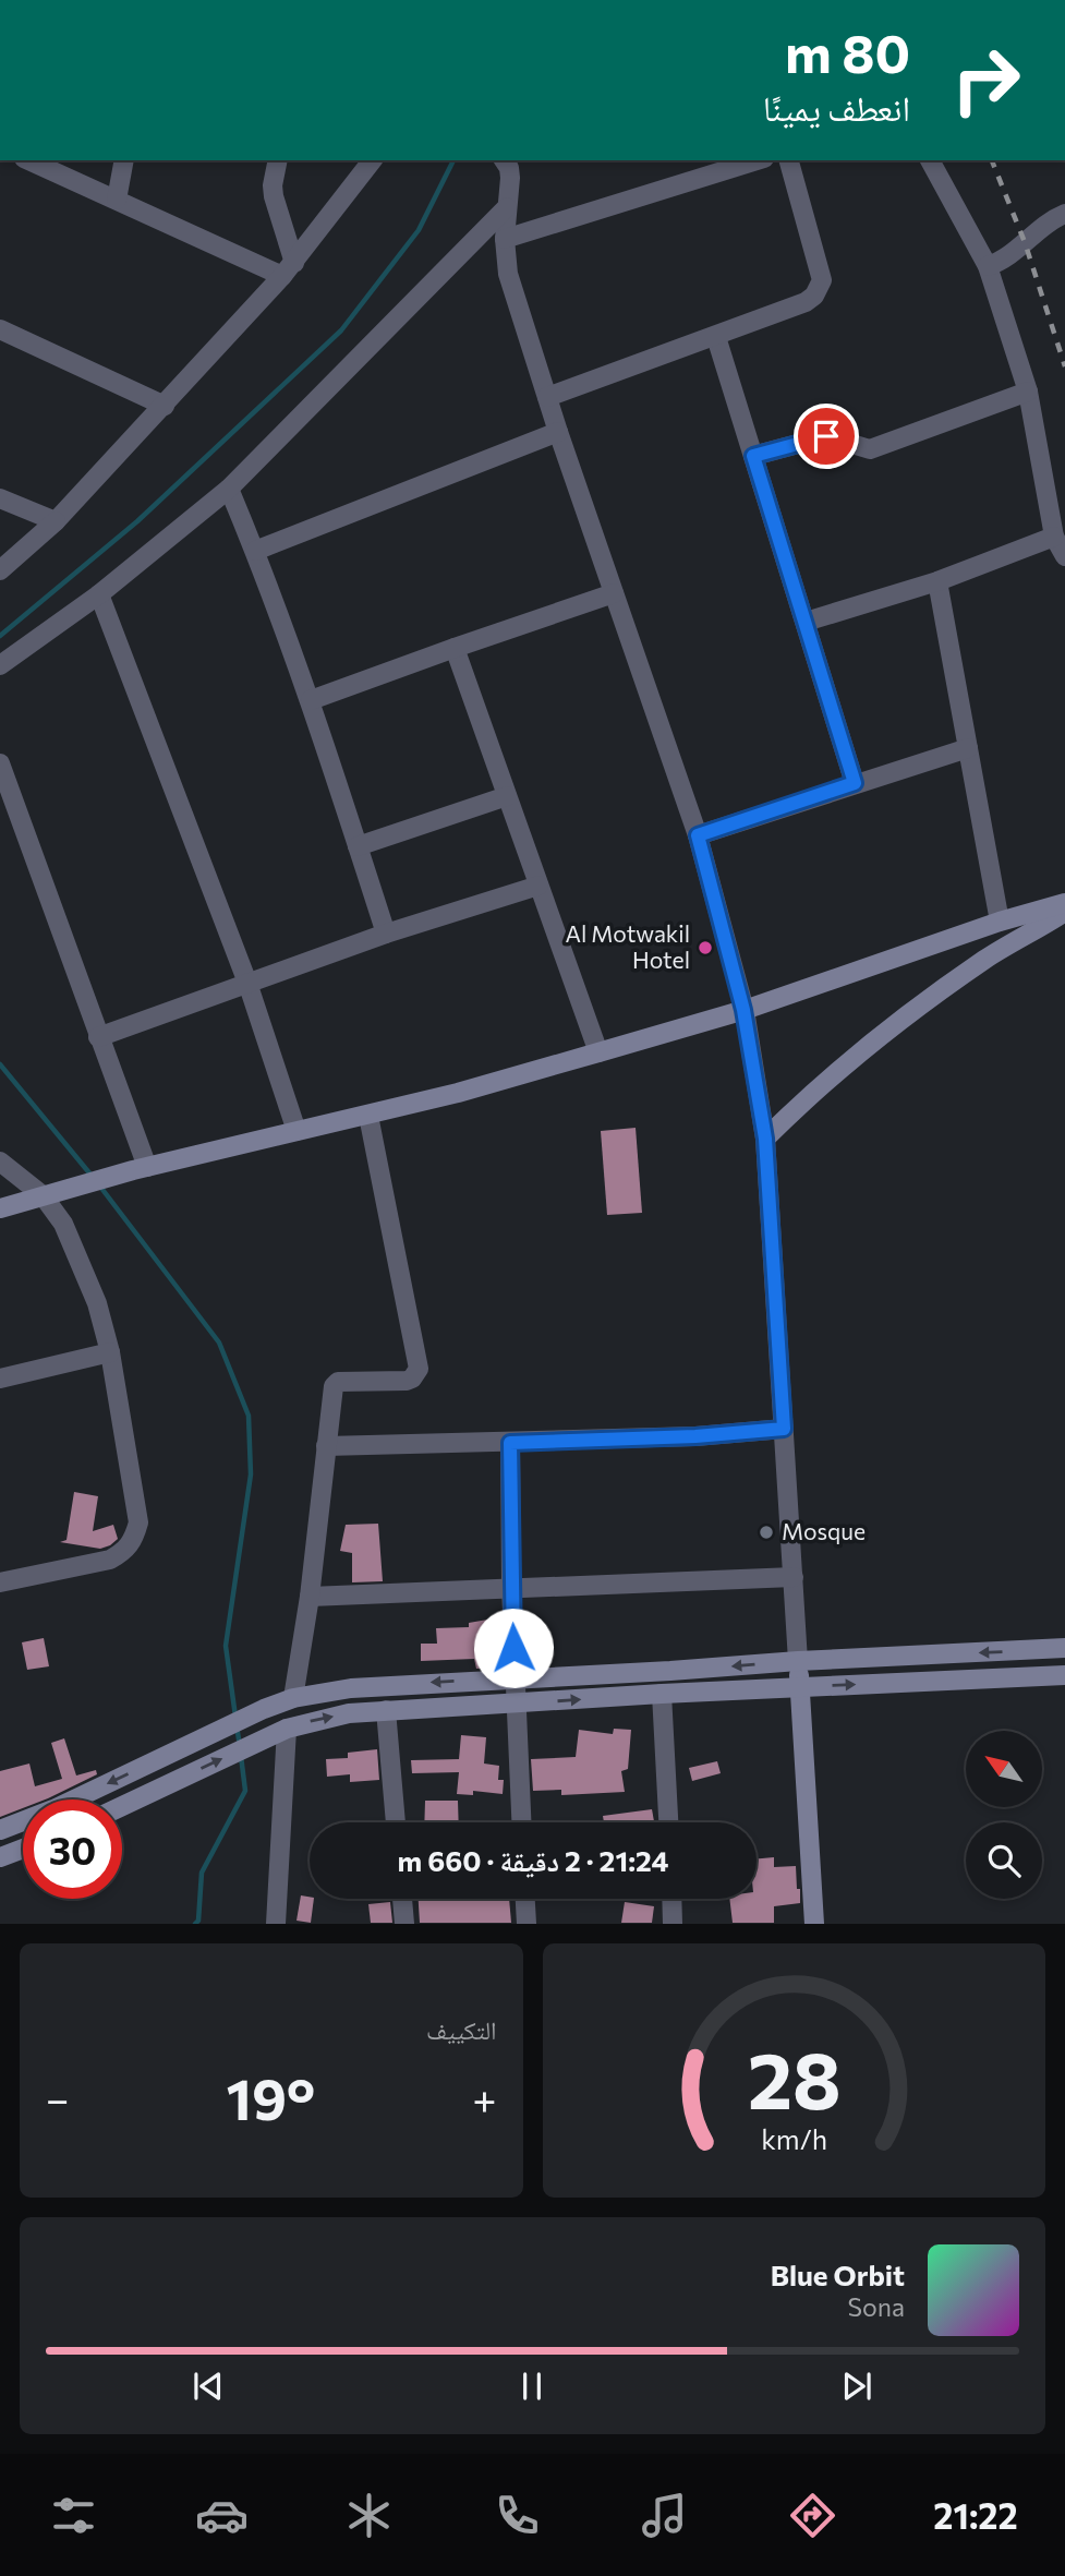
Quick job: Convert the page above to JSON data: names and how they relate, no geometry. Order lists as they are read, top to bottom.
{
  "places": ["Al Motwakil Hotel", "Mosque"],
  "north": "top left",
  "page": {
    "turn": ["80 m", "انعطف يمينًا"],
    "limit": "30",
    "trip": "21:24 · 2 دقيقة · 660 m",
    "tile": "التكييف",
    "heat": ["−", "19°", "+"],
    "song": ["Blue Orbit", "Sona"],
    "tabs": "21:22",
    "gauge": ["28", "km/h"]
  }
}
